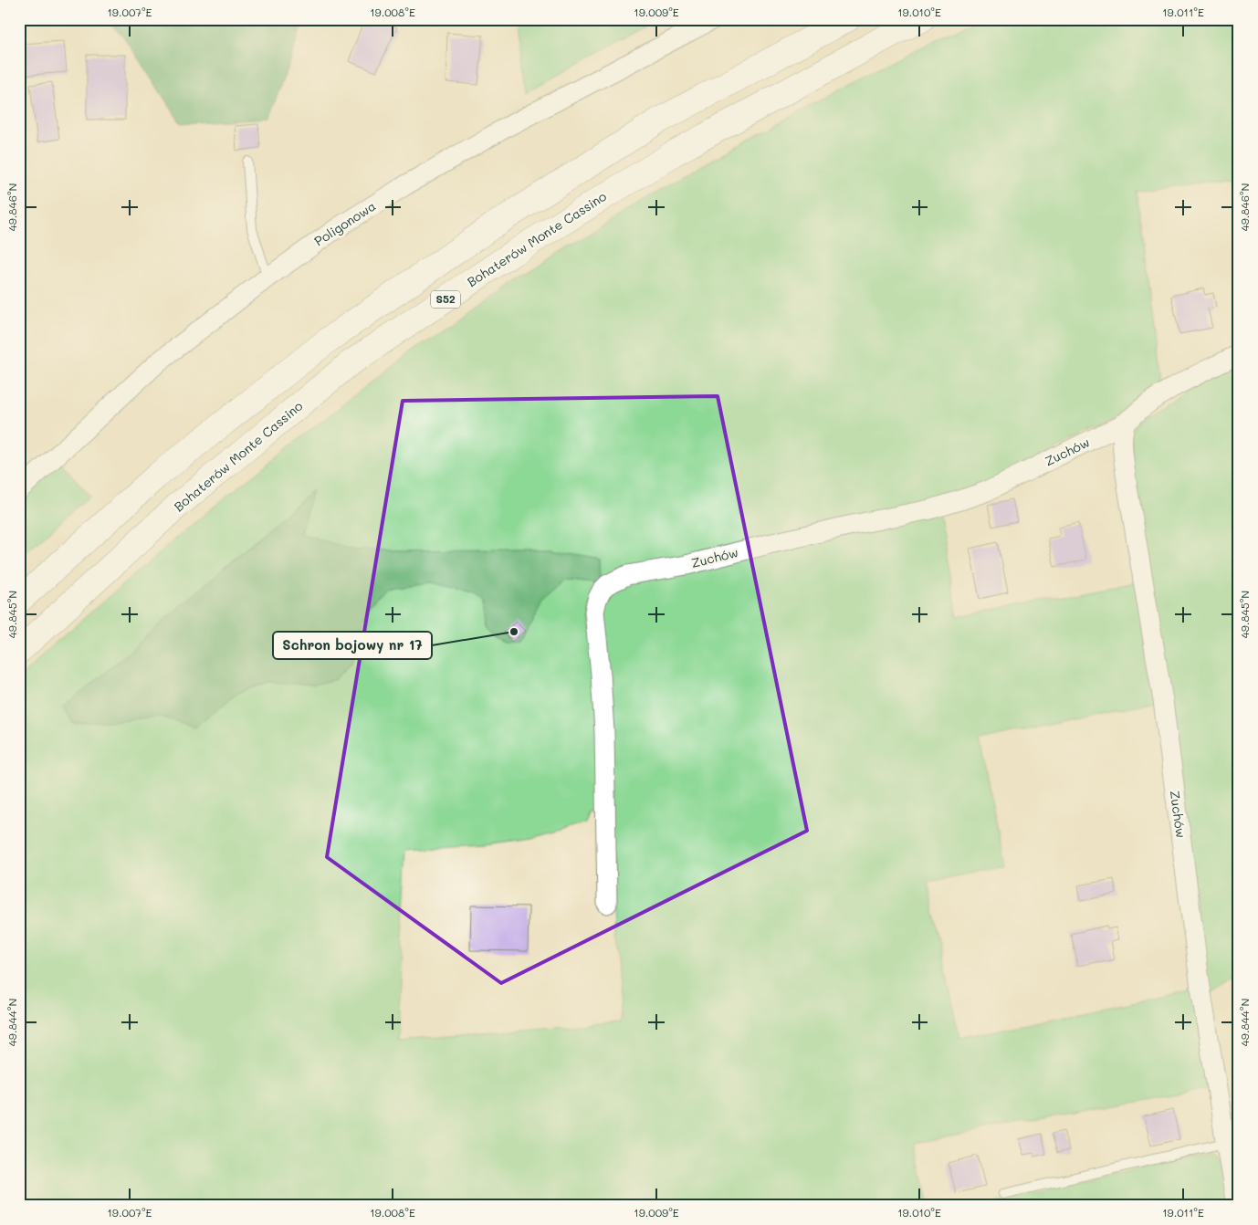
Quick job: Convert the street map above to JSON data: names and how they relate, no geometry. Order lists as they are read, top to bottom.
{
  "streets": {
    "highway": ["Bohaterów Monte Cassino", "S52"],
    "street": ["Poligonowa", "Zuchów"]
  },
  "places": ["Schron bojowy nr 17"],
  "coordinates": [
    "19.007°E",
    "19.008°E",
    "19.009°E",
    "19.010°E",
    "19.011°E",
    "49.846°N",
    "49.845°N",
    "49.844°N"
  ]
}
